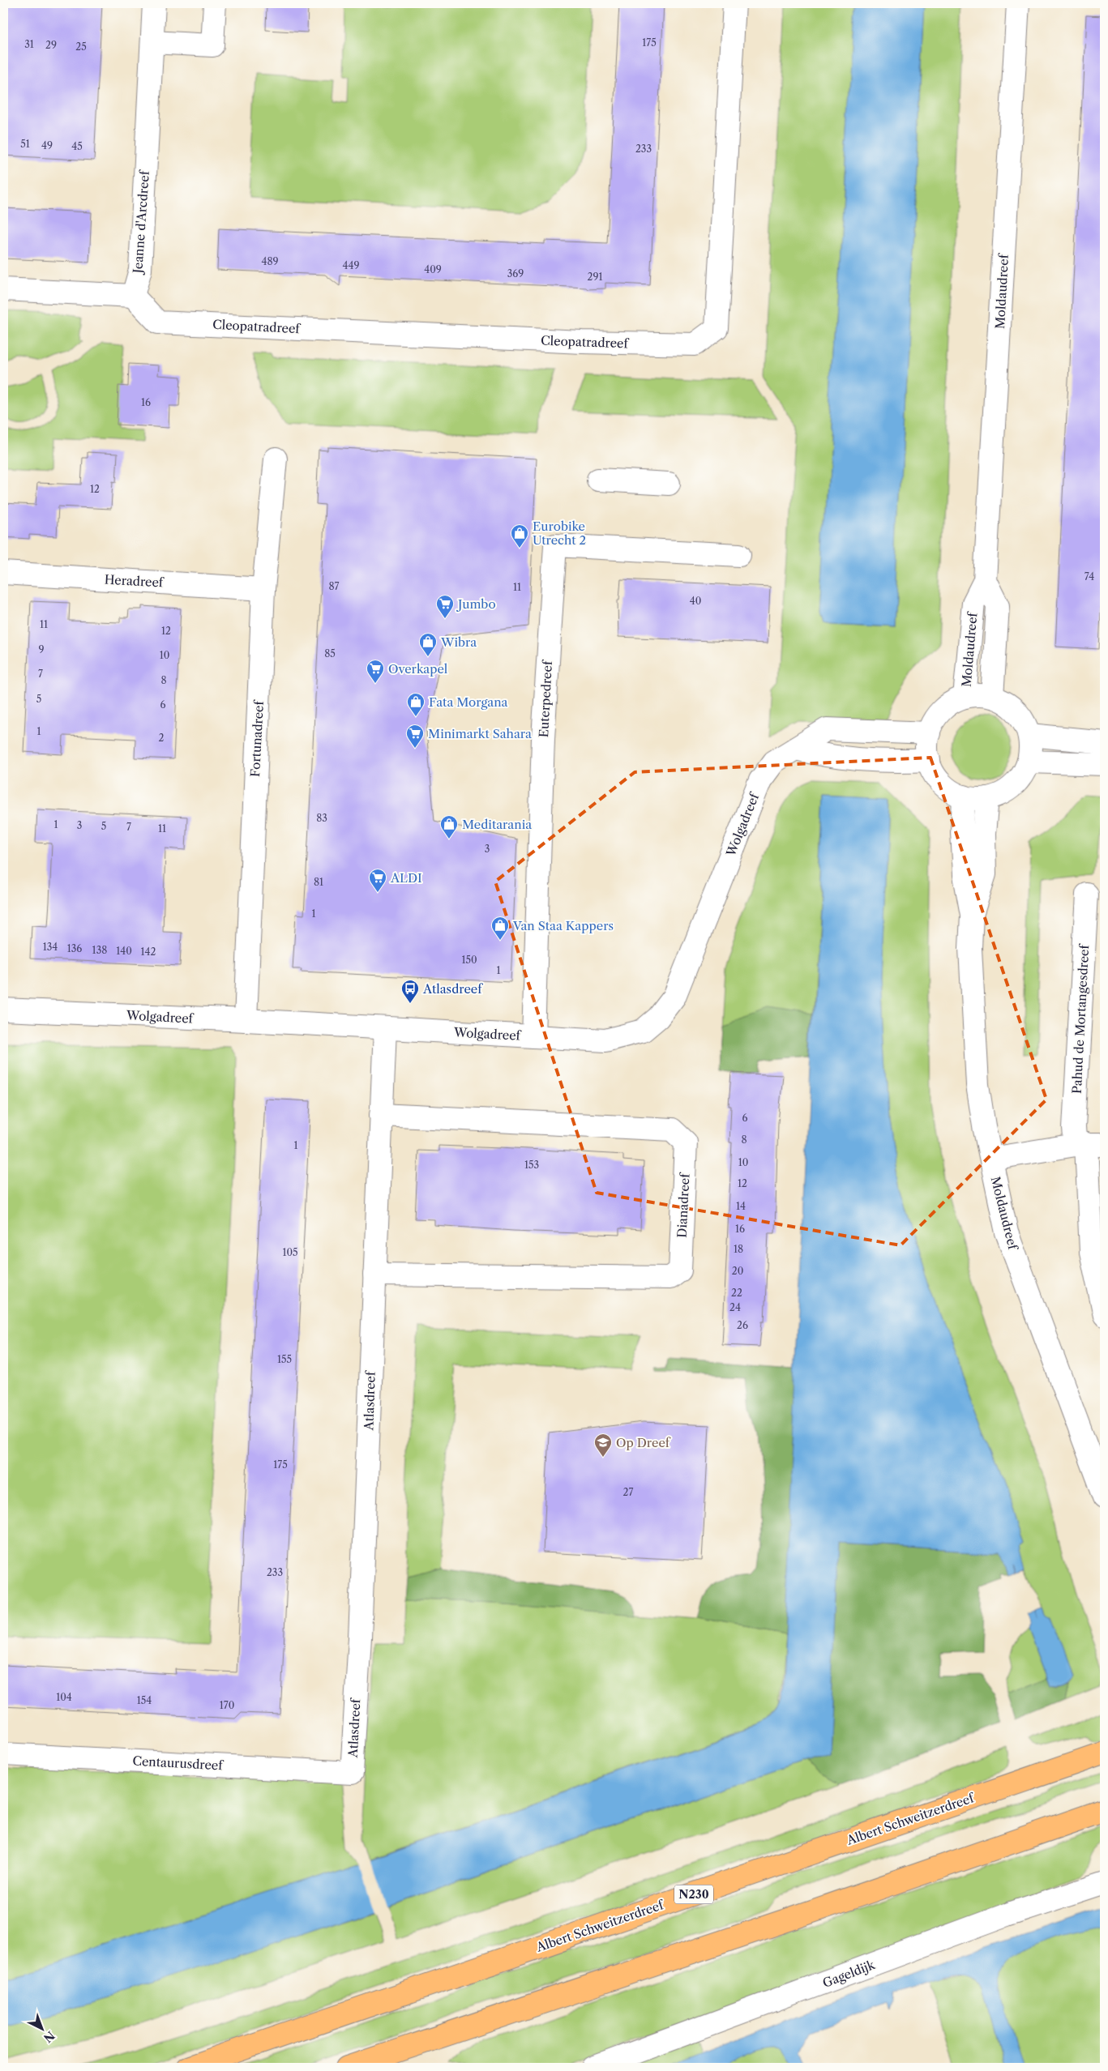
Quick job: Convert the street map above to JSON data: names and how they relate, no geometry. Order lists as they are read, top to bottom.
{
  "streets": {
    "highway": ["Albert Schweitzerdreef", "N230"],
    "street": [
      "Jeanne d'Arcdreef",
      "Moldaudreef",
      "Cleopatradreef",
      "Heradreef",
      "Euterpedreef",
      "Fortunadreef",
      "Wolgadreef",
      "Pahud de Mortangesdreef",
      "Dianadreef",
      "Atlasdreef",
      "Centaurusdreef",
      "Gageldijk"
    ]
  },
  "crossings": [
    ["Jeanne d'Arcdreef", "Cleopatradreef"],
    ["Moldaudreef", "Wolgadreef"],
    ["Heradreef", "Fortunadreef"],
    ["Euterpedreef", "Wolgadreef"],
    ["Fortunadreef", "Wolgadreef"],
    ["Wolgadreef", "Atlasdreef"],
    ["Dianadreef", "Atlasdreef"],
    ["Atlasdreef", "Centaurusdreef"]
  ],
  "places": {
    "shop": [
      "Eurobike Utrecht 2",
      "Wibra",
      "Fata Morgana",
      "Meditarania",
      "Van Staa Kappers"
    ],
    "supermarket": [
      "Jumbo",
      "Overkapel",
      "Minimarkt Sahara",
      "ALDI"
    ],
    "bus stop": ["Atlasdreef"],
    "school or university": ["Op Dreef"]
  },
  "house_numbers": [
    "175",
    "31",
    "29",
    "25",
    "51",
    "49",
    "45",
    "233",
    "489",
    "449",
    "409",
    "369",
    "291",
    "16",
    "12",
    "74",
    "87",
    "11",
    "40",
    "11",
    "12",
    "9",
    "85",
    "10",
    "7",
    "8",
    "5",
    "6",
    "1",
    "2",
    "83",
    "1",
    "3",
    "5",
    "7",
    "11",
    "3",
    "81",
    "1",
    "134",
    "136",
    "138",
    "140",
    "142",
    "150",
    "1",
    "6",
    "8",
    "1",
    "10",
    "153",
    "12",
    "14",
    "16",
    "18",
    "105",
    "20",
    "22",
    "24",
    "26",
    "155",
    "175",
    "27",
    "233",
    "104",
    "154",
    "170"
  ],
  "north": "bottom right"
}
